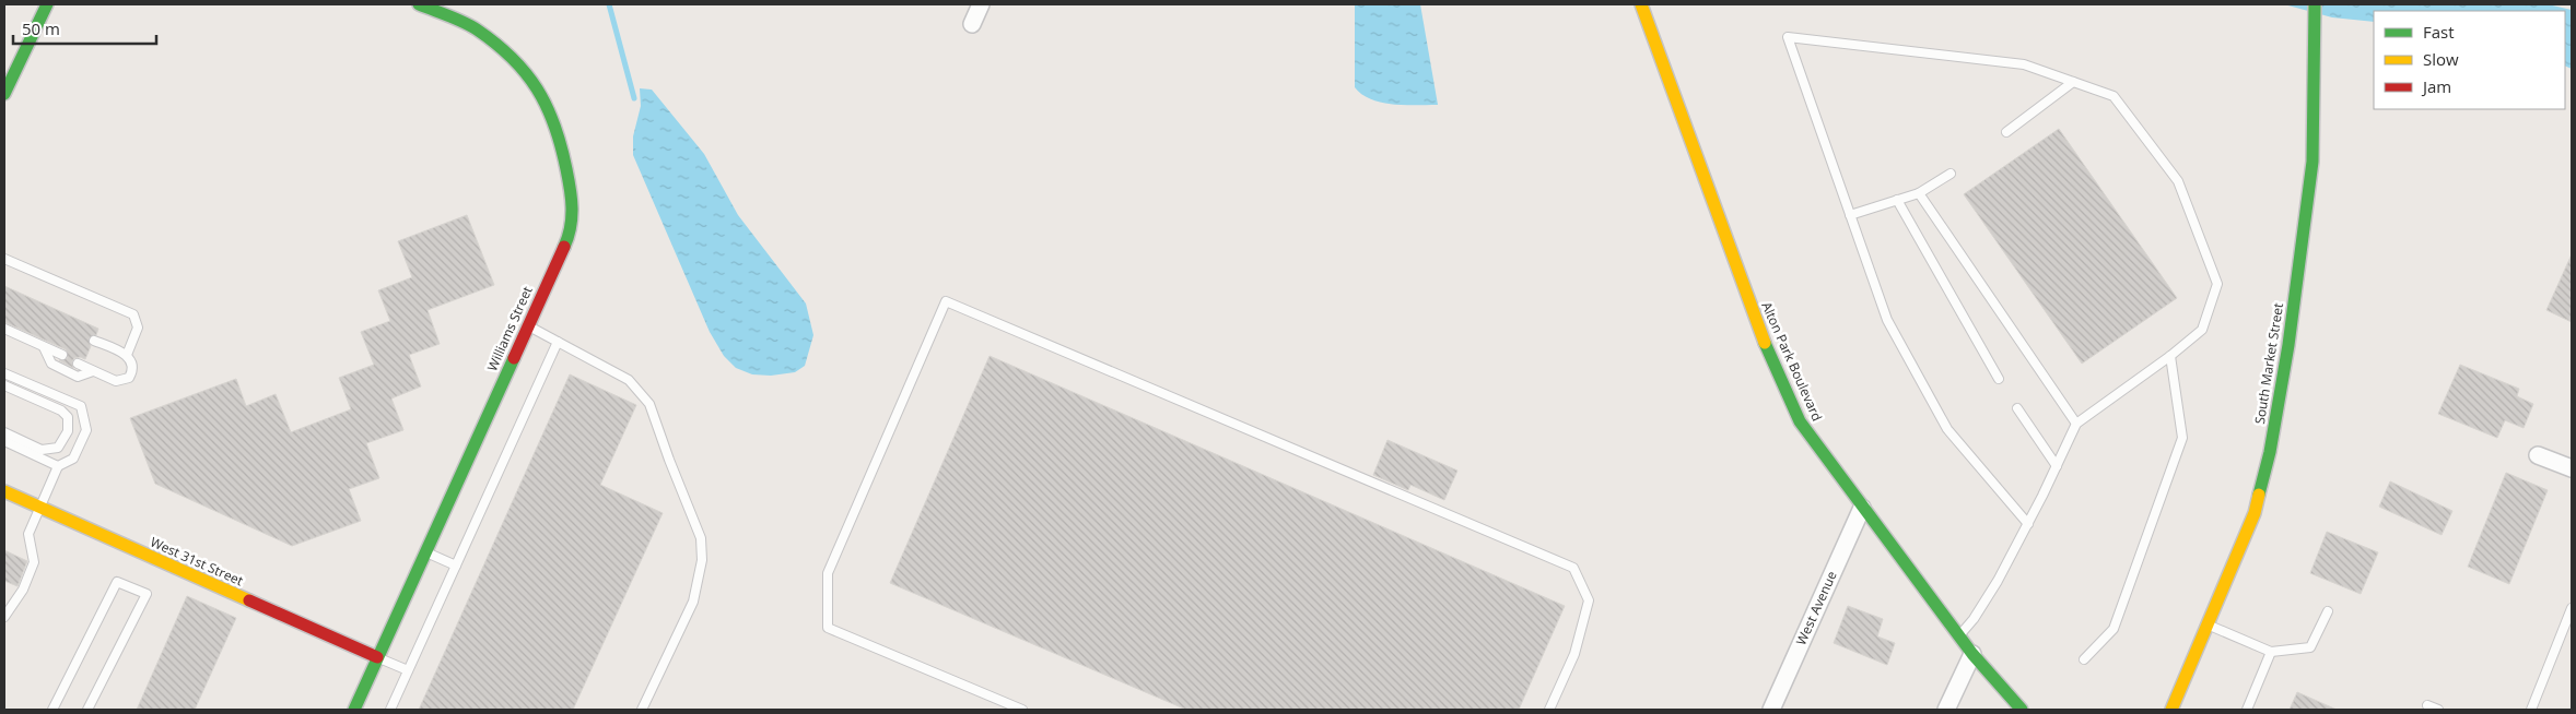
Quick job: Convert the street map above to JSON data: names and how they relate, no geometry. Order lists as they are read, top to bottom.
{
  "streets": {
    "street": [
      "Williams Street",
      "Alton Park Boulevard",
      "South Market Street",
      "West 31st Street",
      "West Avenue"
    ]
  },
  "crossings": [
    ["Williams Street", "West 31st Street"],
    ["Alton Park Boulevard", "West Avenue"]
  ],
  "legend": ["Fast", "Slow", "Jam"],
  "scale_bar": "50 m"
}
